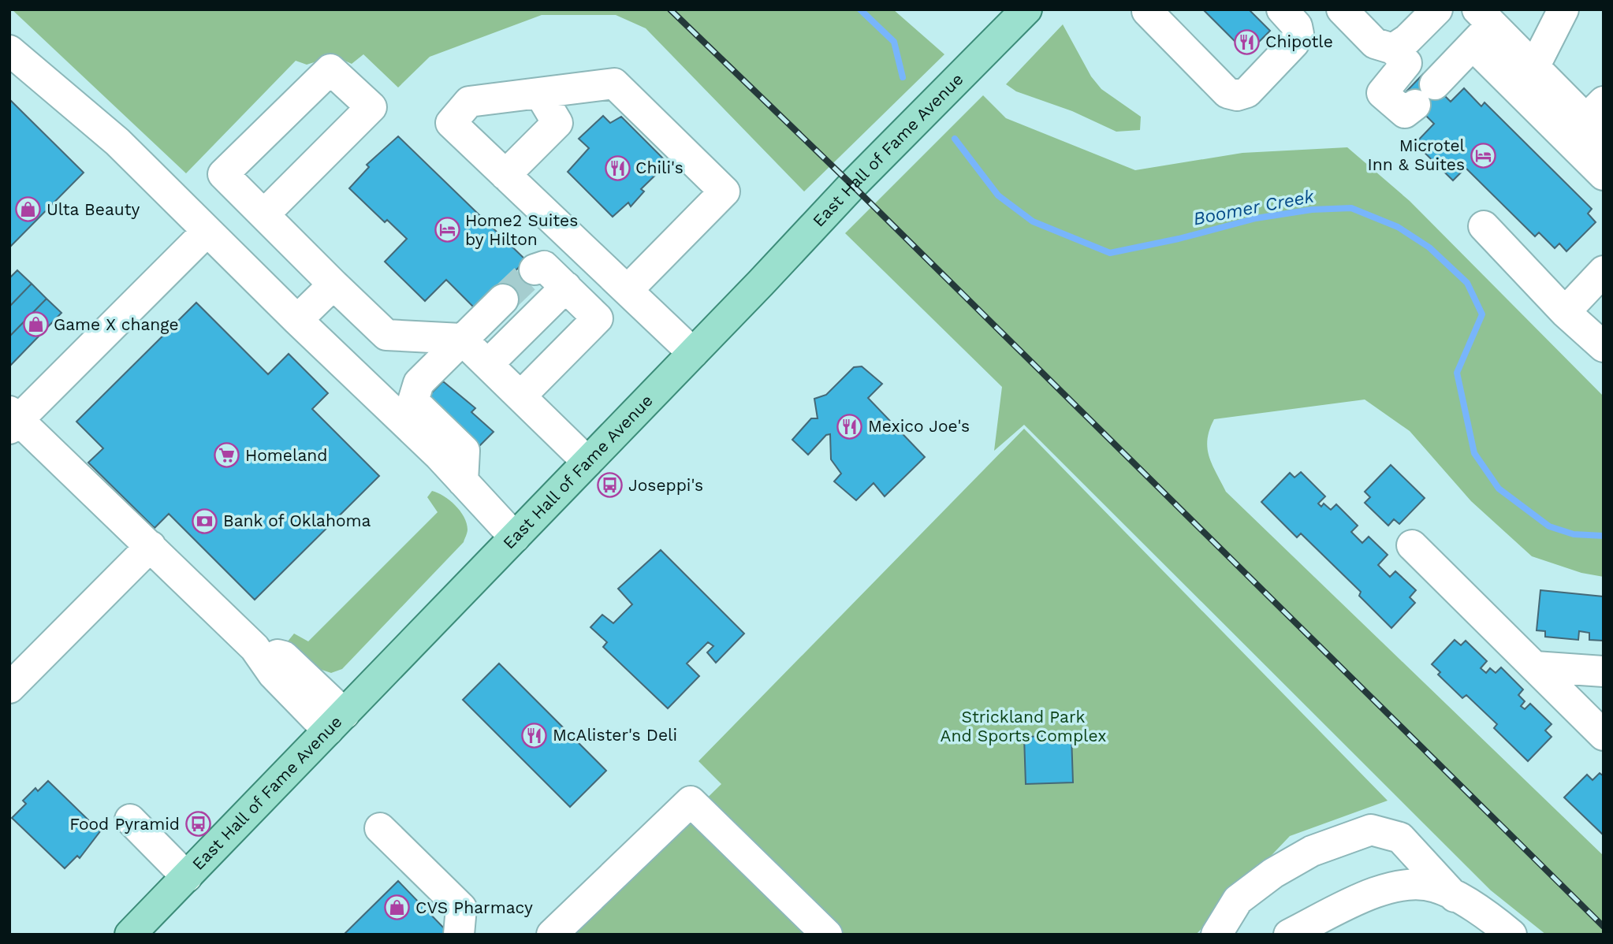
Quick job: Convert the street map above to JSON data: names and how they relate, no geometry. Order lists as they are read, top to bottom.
{
  "streets": {
    "main road": ["East Hall of Fame Avenue"]
  },
  "water": ["Boomer Creek"],
  "parks": ["Strickland Park And Sports Complex"],
  "places": {
    "restaurant": [
      "Chipotle",
      "Chili's",
      "Mexico Joe's",
      "McAlister's Deli"
    ],
    "hotel": ["Microtel Inn & Suites", "Home2 Suites by Hilton"],
    "shop": ["Ulta Beauty", "Game X change", "CVS Pharmacy"],
    "supermarket": ["Homeland"],
    "bus stop": ["Joseppi's", "Food Pyramid"],
    "bank": ["Bank of Oklahoma"]
  }
}
